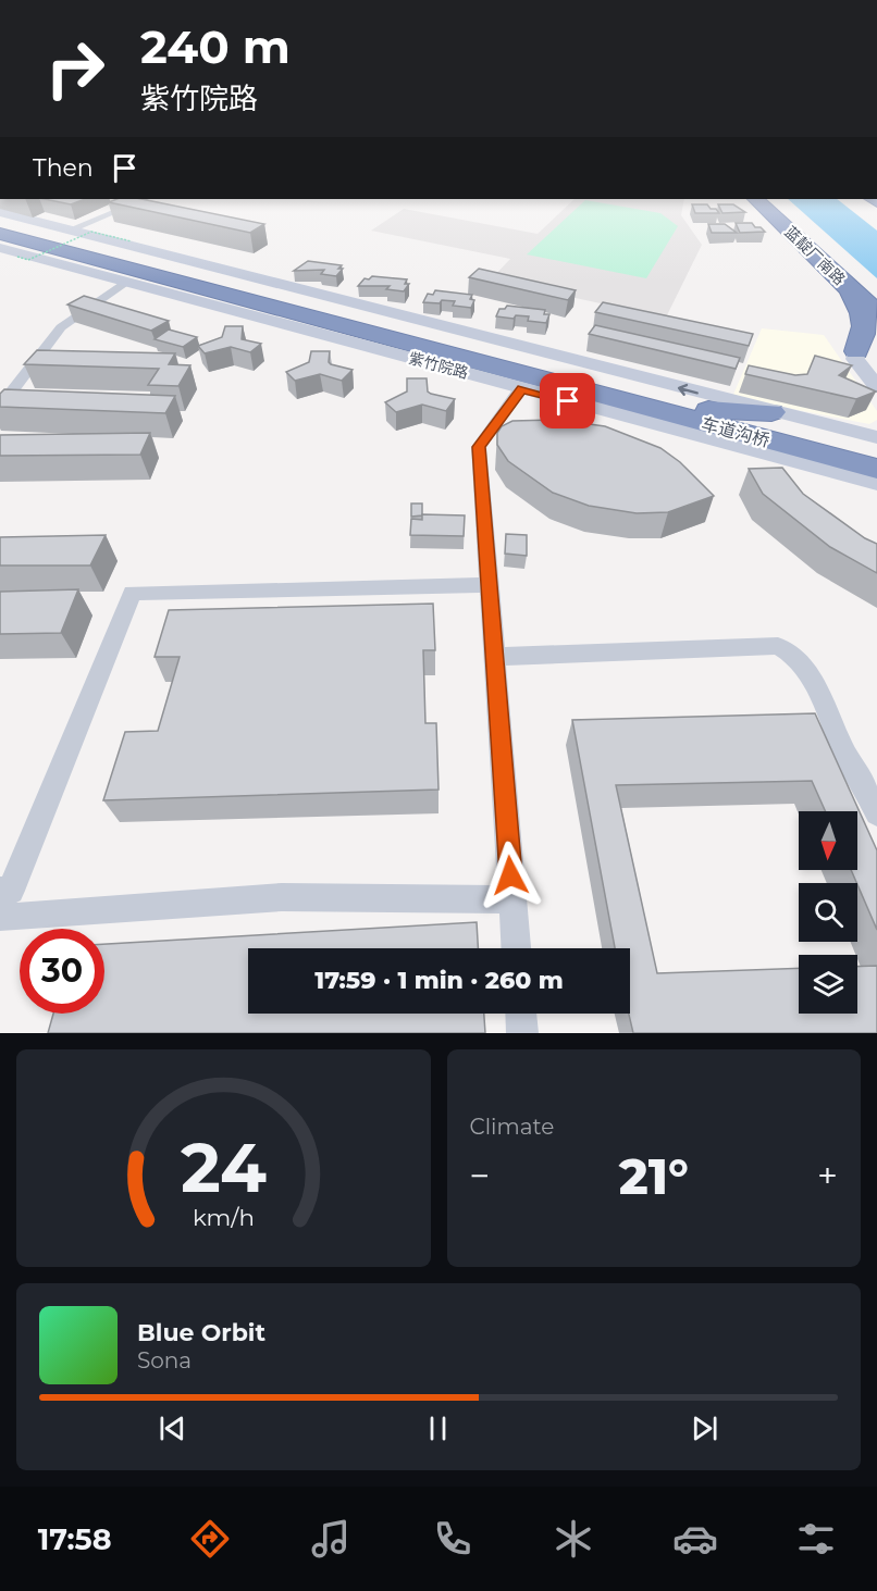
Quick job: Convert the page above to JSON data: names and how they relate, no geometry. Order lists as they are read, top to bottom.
{
  "streets": {
    "highway": ["蓝靛厂南路", "紫竹院路", "车道沟桥"]
  },
  "crossings": [
    ["紫竹院路", "车道沟桥"]
  ],
  "north": "bottom",
  "page": {
    "turn": ["240 m", "紫竹院路"],
    "then": "Then",
    "limit": "30",
    "trip": "17:59 · 1 min · 260 m",
    "tile": "Climate",
    "heat": ["−", "21°", "+"],
    "song": ["Blue Orbit", "Sona"],
    "tabs": "17:58",
    "gauge": ["24", "km/h"]
  }
}
